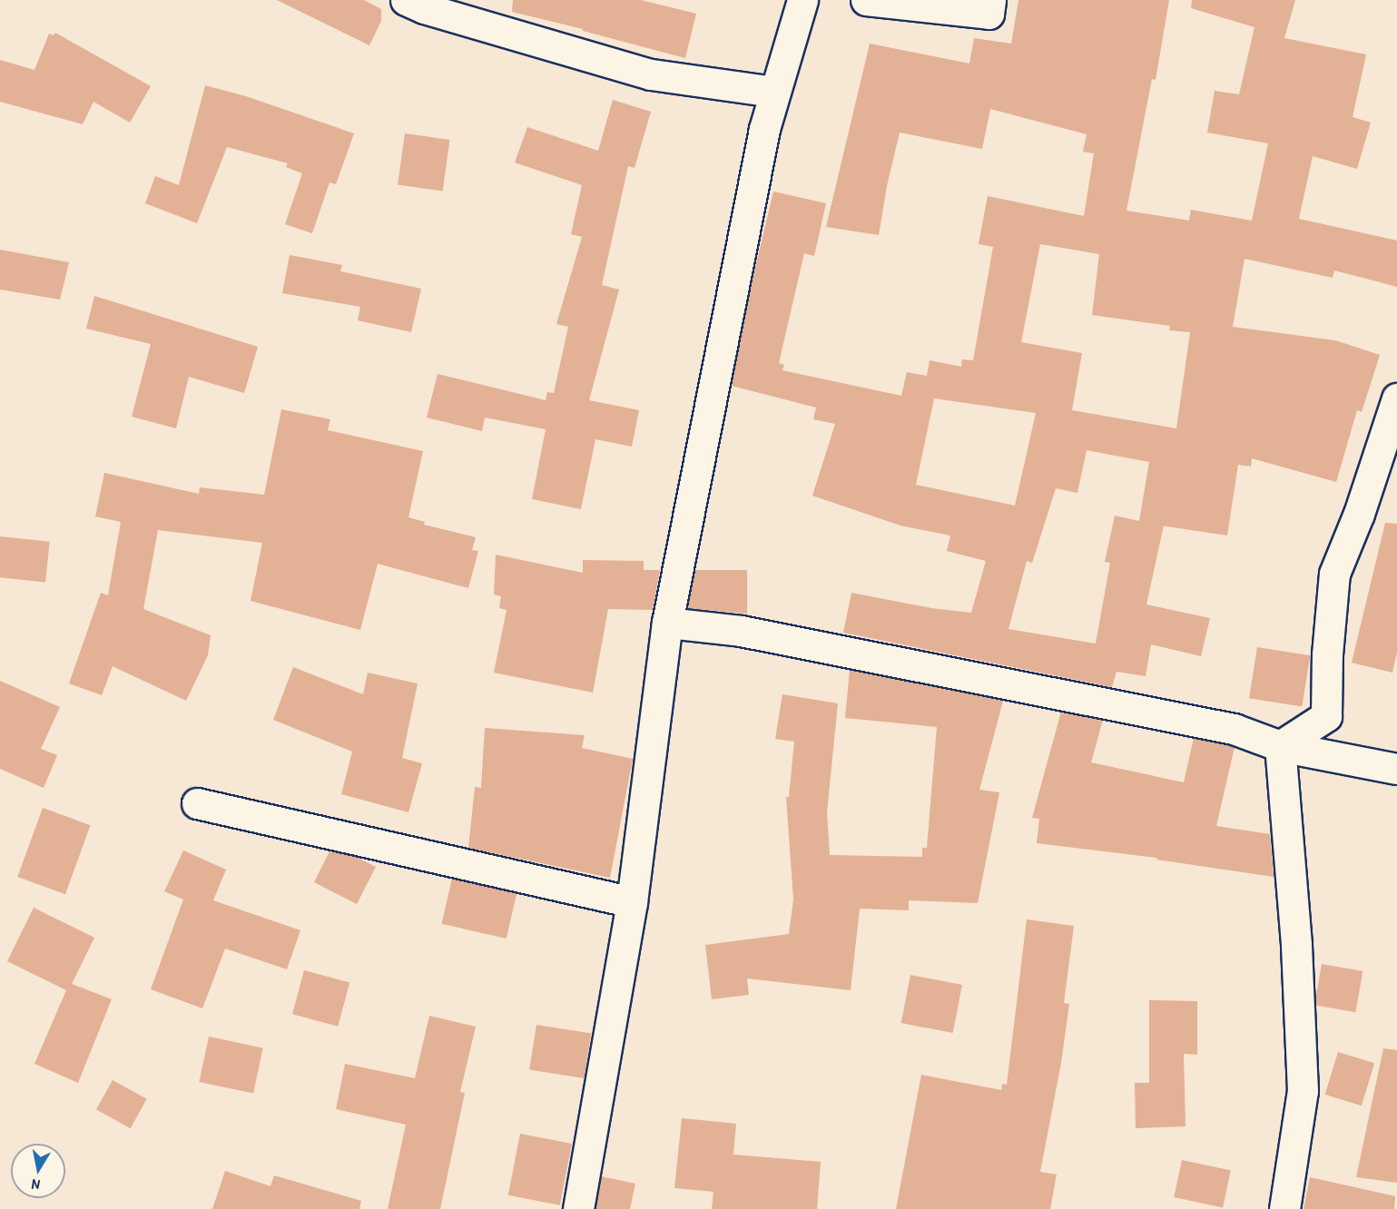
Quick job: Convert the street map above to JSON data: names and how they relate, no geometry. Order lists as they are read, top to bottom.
{
  "north": "bottom"
}
